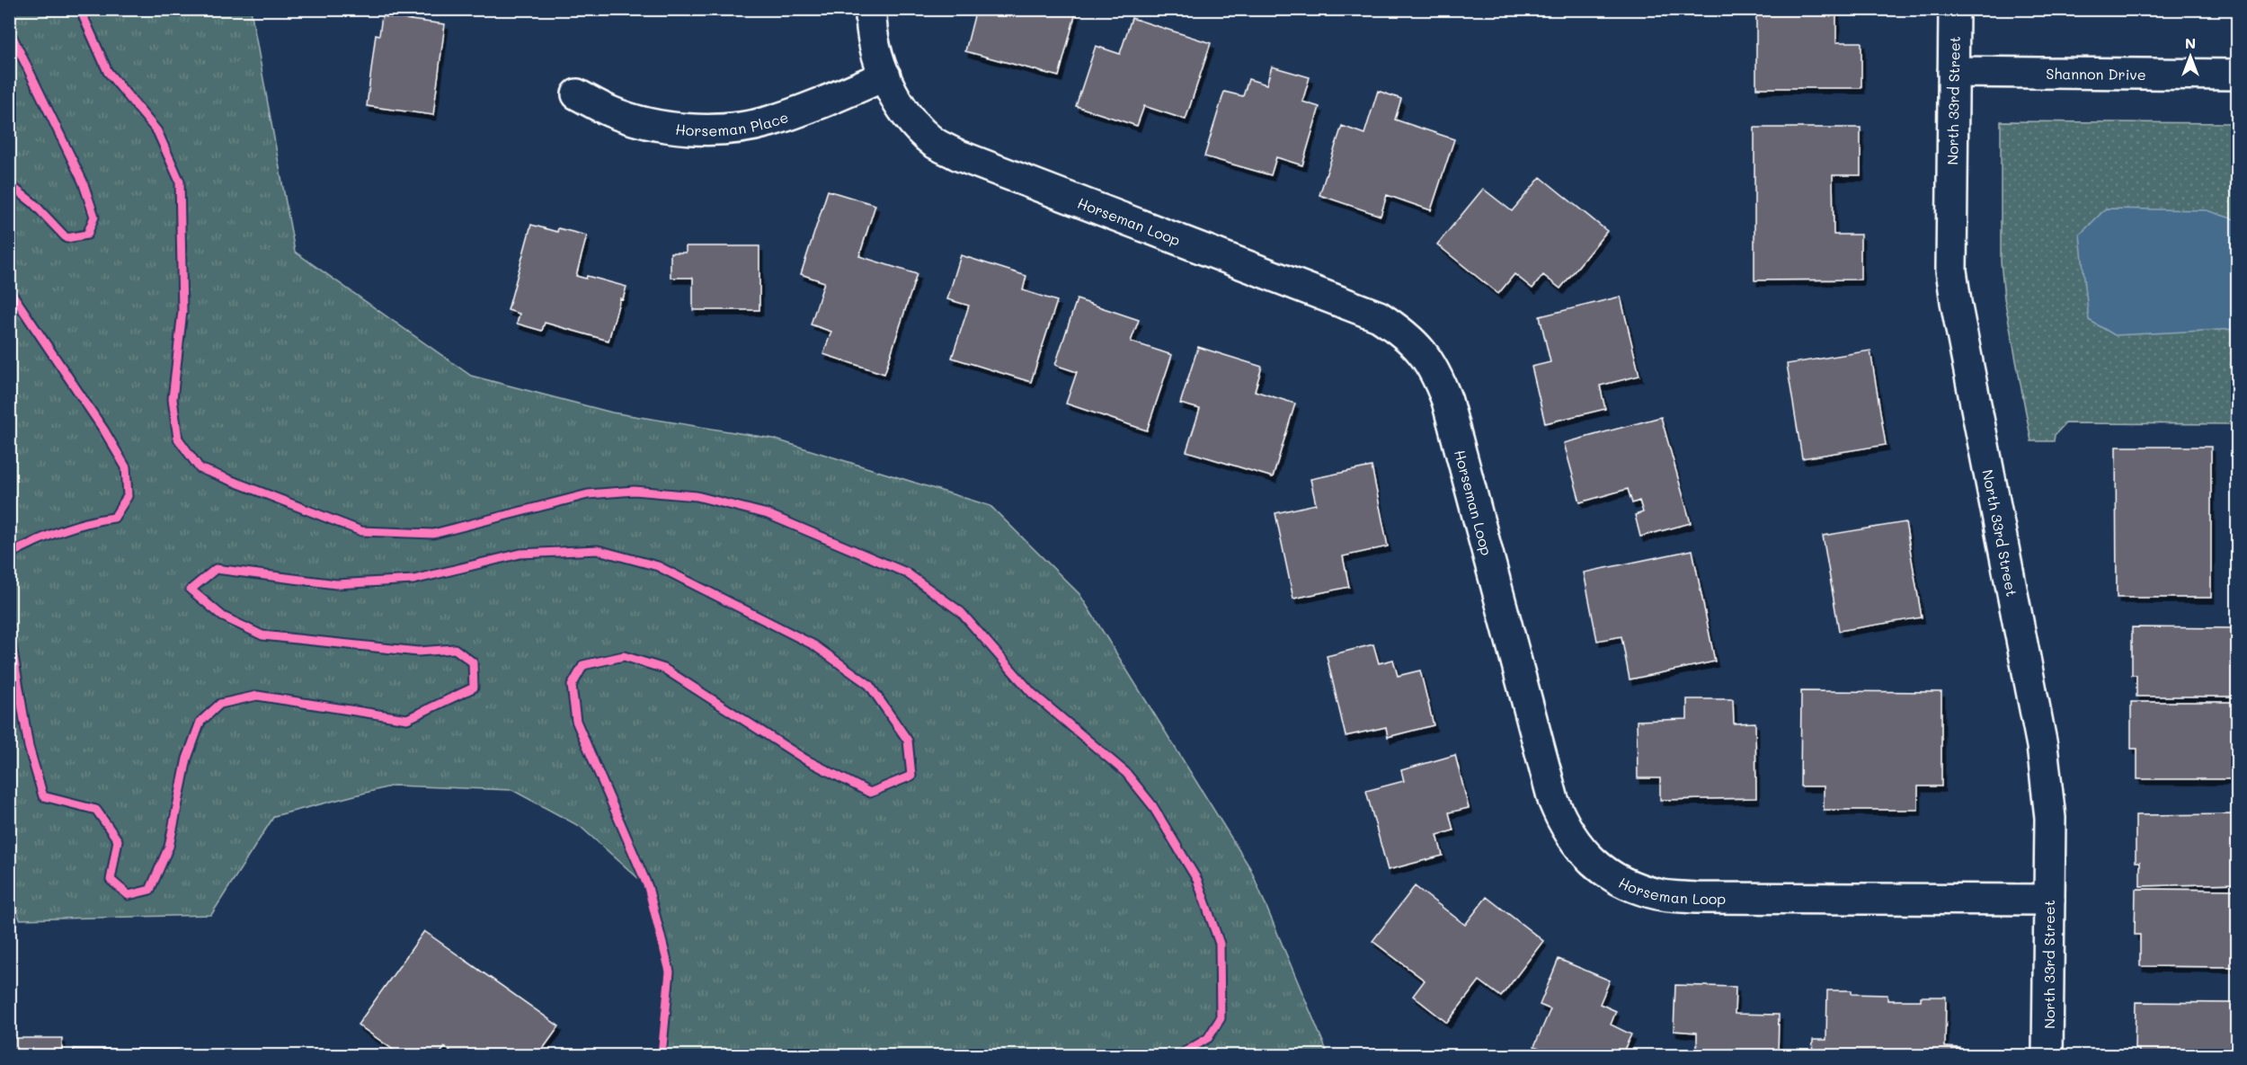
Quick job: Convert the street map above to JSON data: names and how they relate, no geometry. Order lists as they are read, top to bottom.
{
  "streets": {
    "street": [
      "Shannon Drive",
      "North 33rd Street",
      "Horseman Place",
      "Horseman Loop"
    ]
  },
  "crossings": [
    ["Shannon Drive", "North 33rd Street"],
    ["North 33rd Street", "Horseman Loop"],
    ["Horseman Place", "Horseman Loop"]
  ],
  "north": "top"
}
